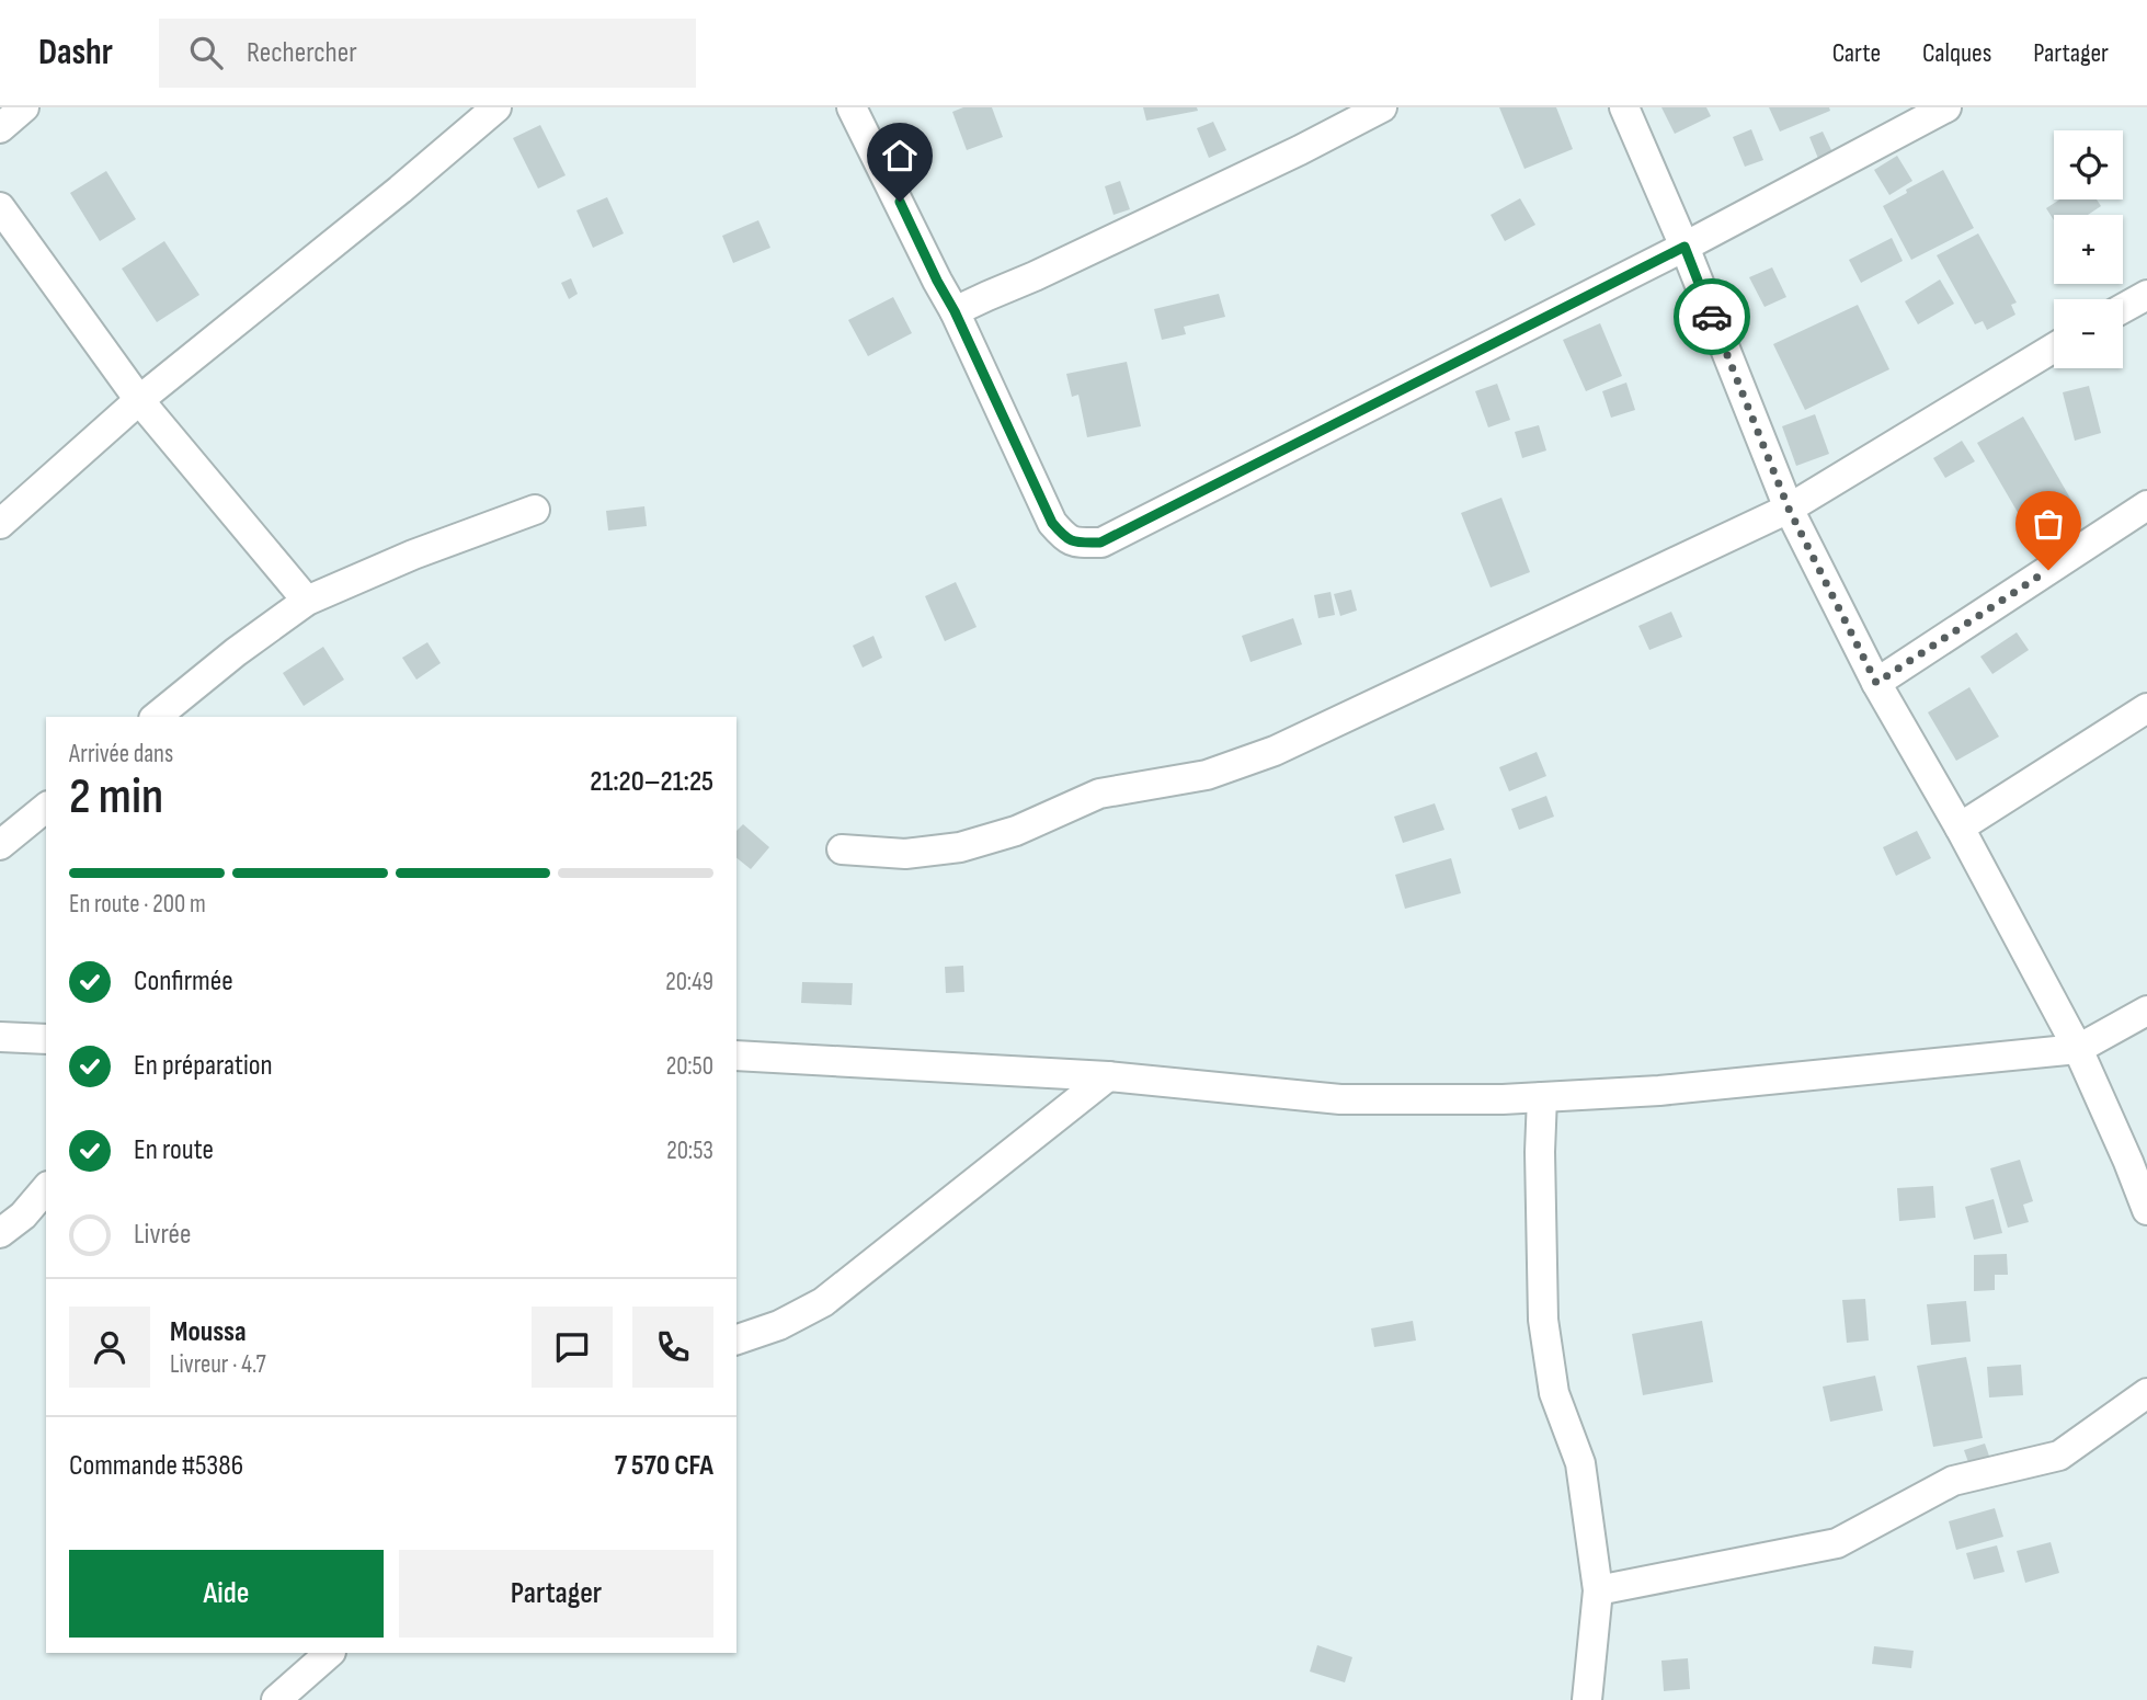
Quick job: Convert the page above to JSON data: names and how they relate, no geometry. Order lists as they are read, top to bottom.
{
  "page": {
    "header": "Dashr",
    "search": "Rechercher",
    "nav": ["Carte", "Calques", "Partager"],
    "map_buttons": ["+", "−"],
    "heading": ["2 min", "Arrivée dans", "21:20–21:25"],
    "panel": [
      "Moussa",
      "Livreur · 4.7",
      "Commande #5386",
      "7 570 CFA"
    ],
    "bar": "En route · 200 m",
    "list": [
      ["Confirmée", "20:49"],
      ["En préparation", "20:50"],
      ["En route", "20:53"],
      "Livrée"
    ],
    "buttons": ["Aide", "Partager"]
  }
}
